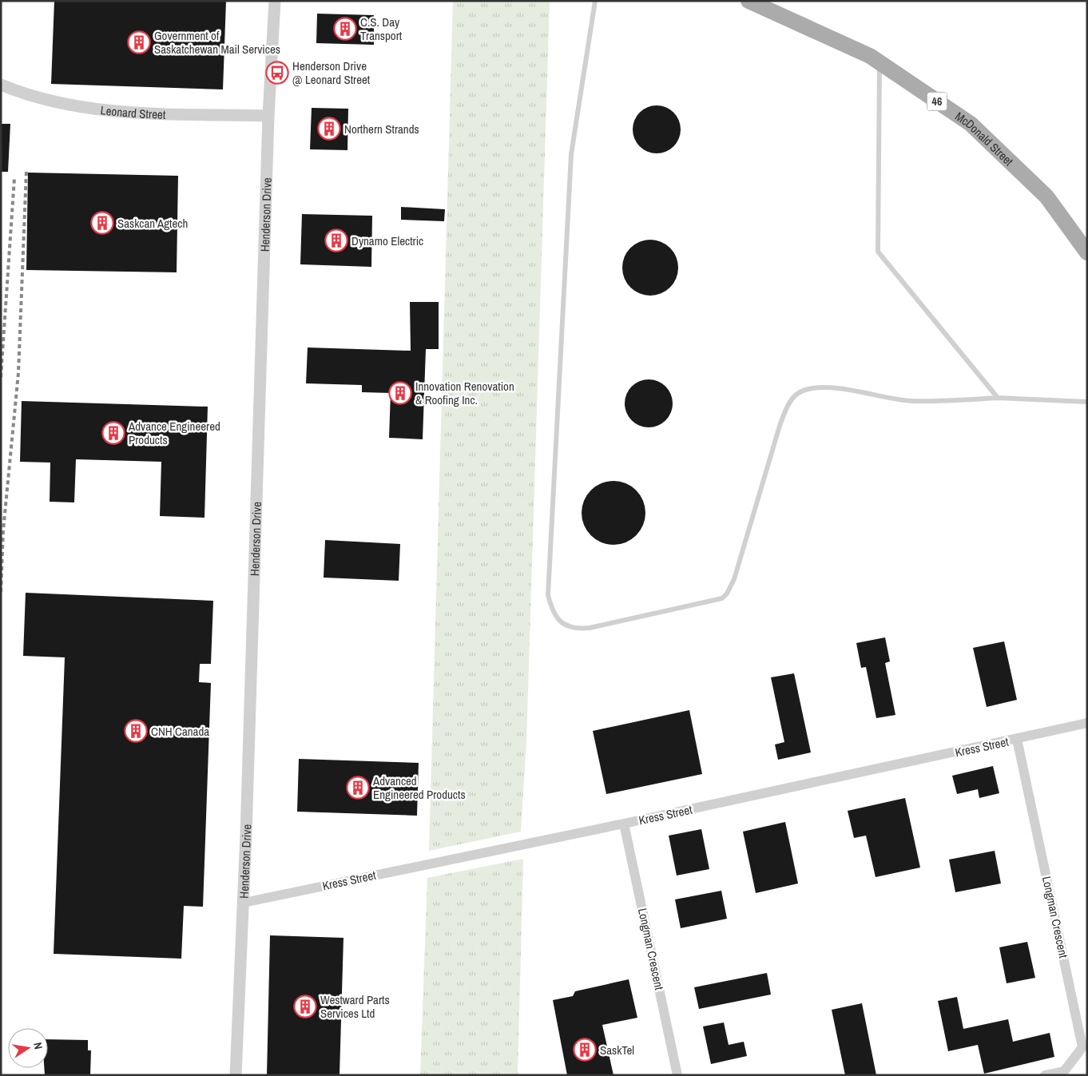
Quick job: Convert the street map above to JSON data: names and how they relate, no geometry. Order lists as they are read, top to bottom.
{
  "streets": {
    "main road": ["46", "McDonald Street"],
    "street": [
      "Leonard Street",
      "Henderson Drive",
      "Kress Street",
      "Longman Crescent"
    ]
  },
  "crossings": [
    ["Leonard Street", "Henderson Drive"],
    ["Henderson Drive", "Kress Street"],
    ["Kress Street", "Longman Crescent"]
  ],
  "places": {
    "building": [
      "C.S. Day Transport",
      "Government of Saskatchewan Mail Services",
      "Northern Strands",
      "Saskcan Agtech",
      "Dynamo Electric",
      "Innovation Renovation & Roofing Inc.",
      "Advance Engineered Products",
      "CNH Canada",
      "Advanced Engineered Products",
      "Westward Parts Services Ltd",
      "SaskTel"
    ],
    "bus stop": ["Henderson Drive @ Leonard Street"]
  },
  "north": "right"
}
